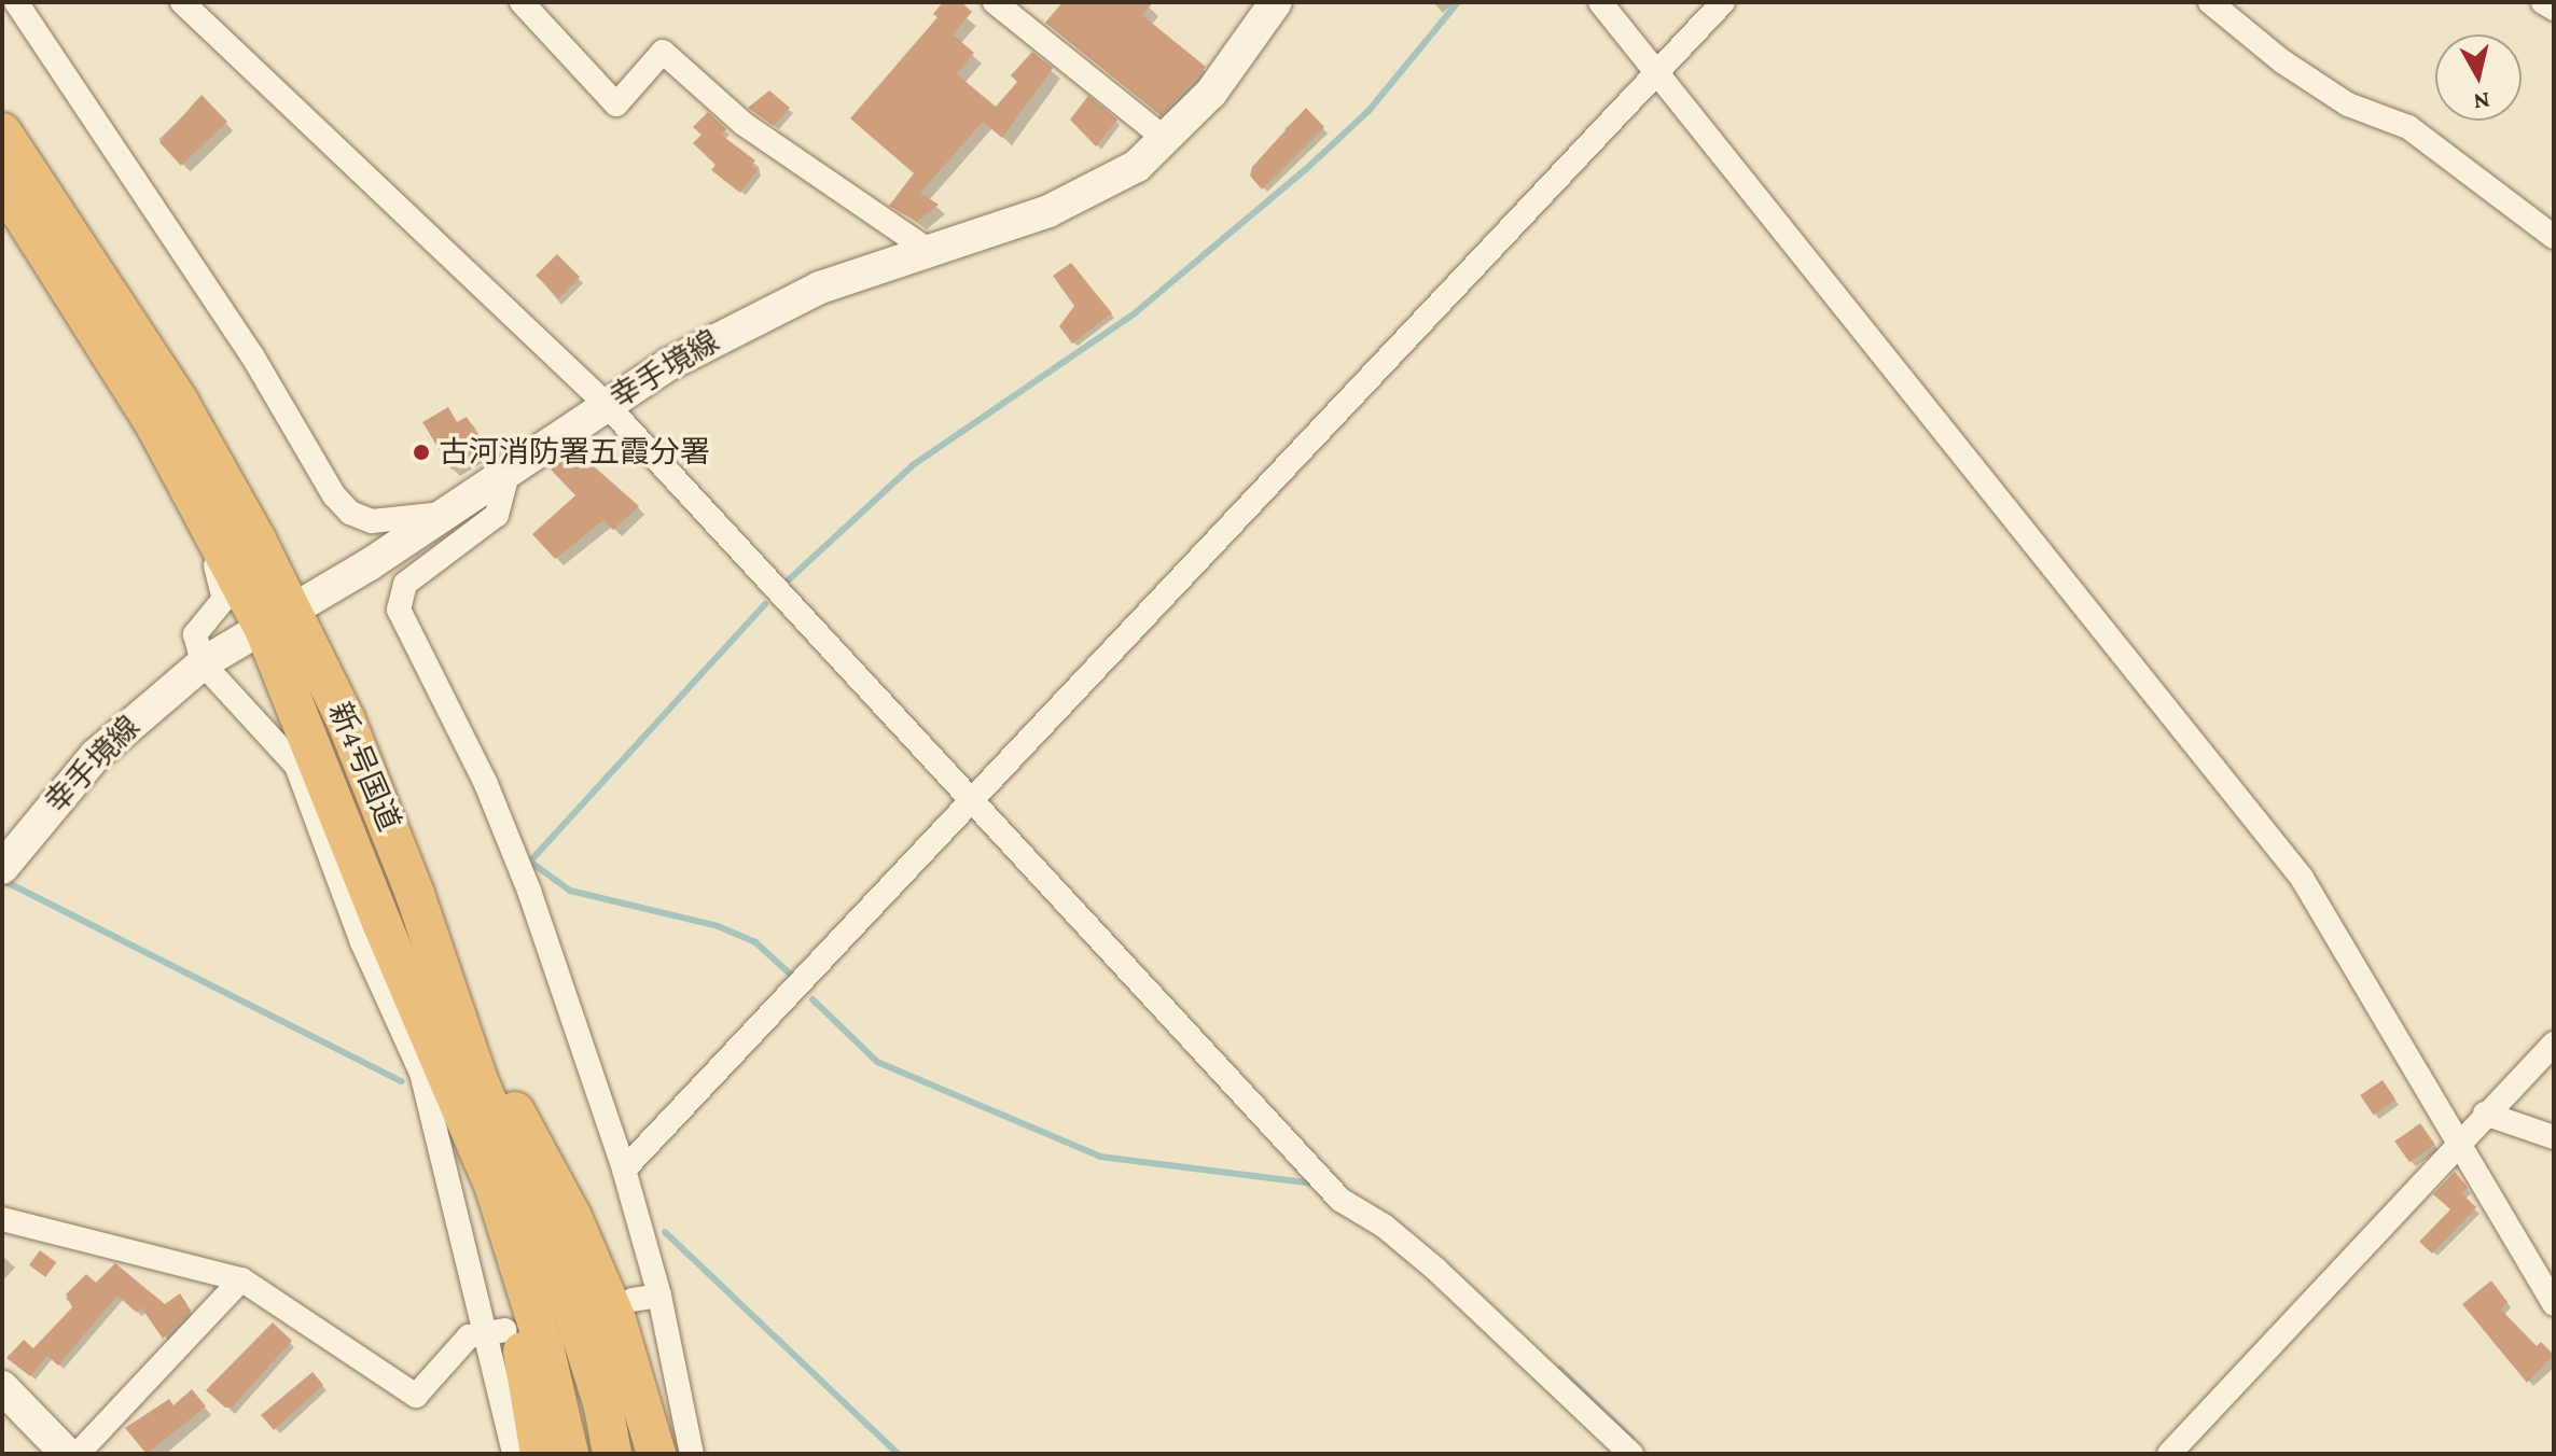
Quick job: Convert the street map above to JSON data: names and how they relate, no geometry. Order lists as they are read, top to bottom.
{
  "streets": {
    "highway": ["新4号国道"],
    "main road": ["幸手境線"]
  },
  "crossings": [
    ["幸手境線", "新4号国道"]
  ],
  "places": ["古河消防署五霞分署"],
  "north": "bottom"
}
